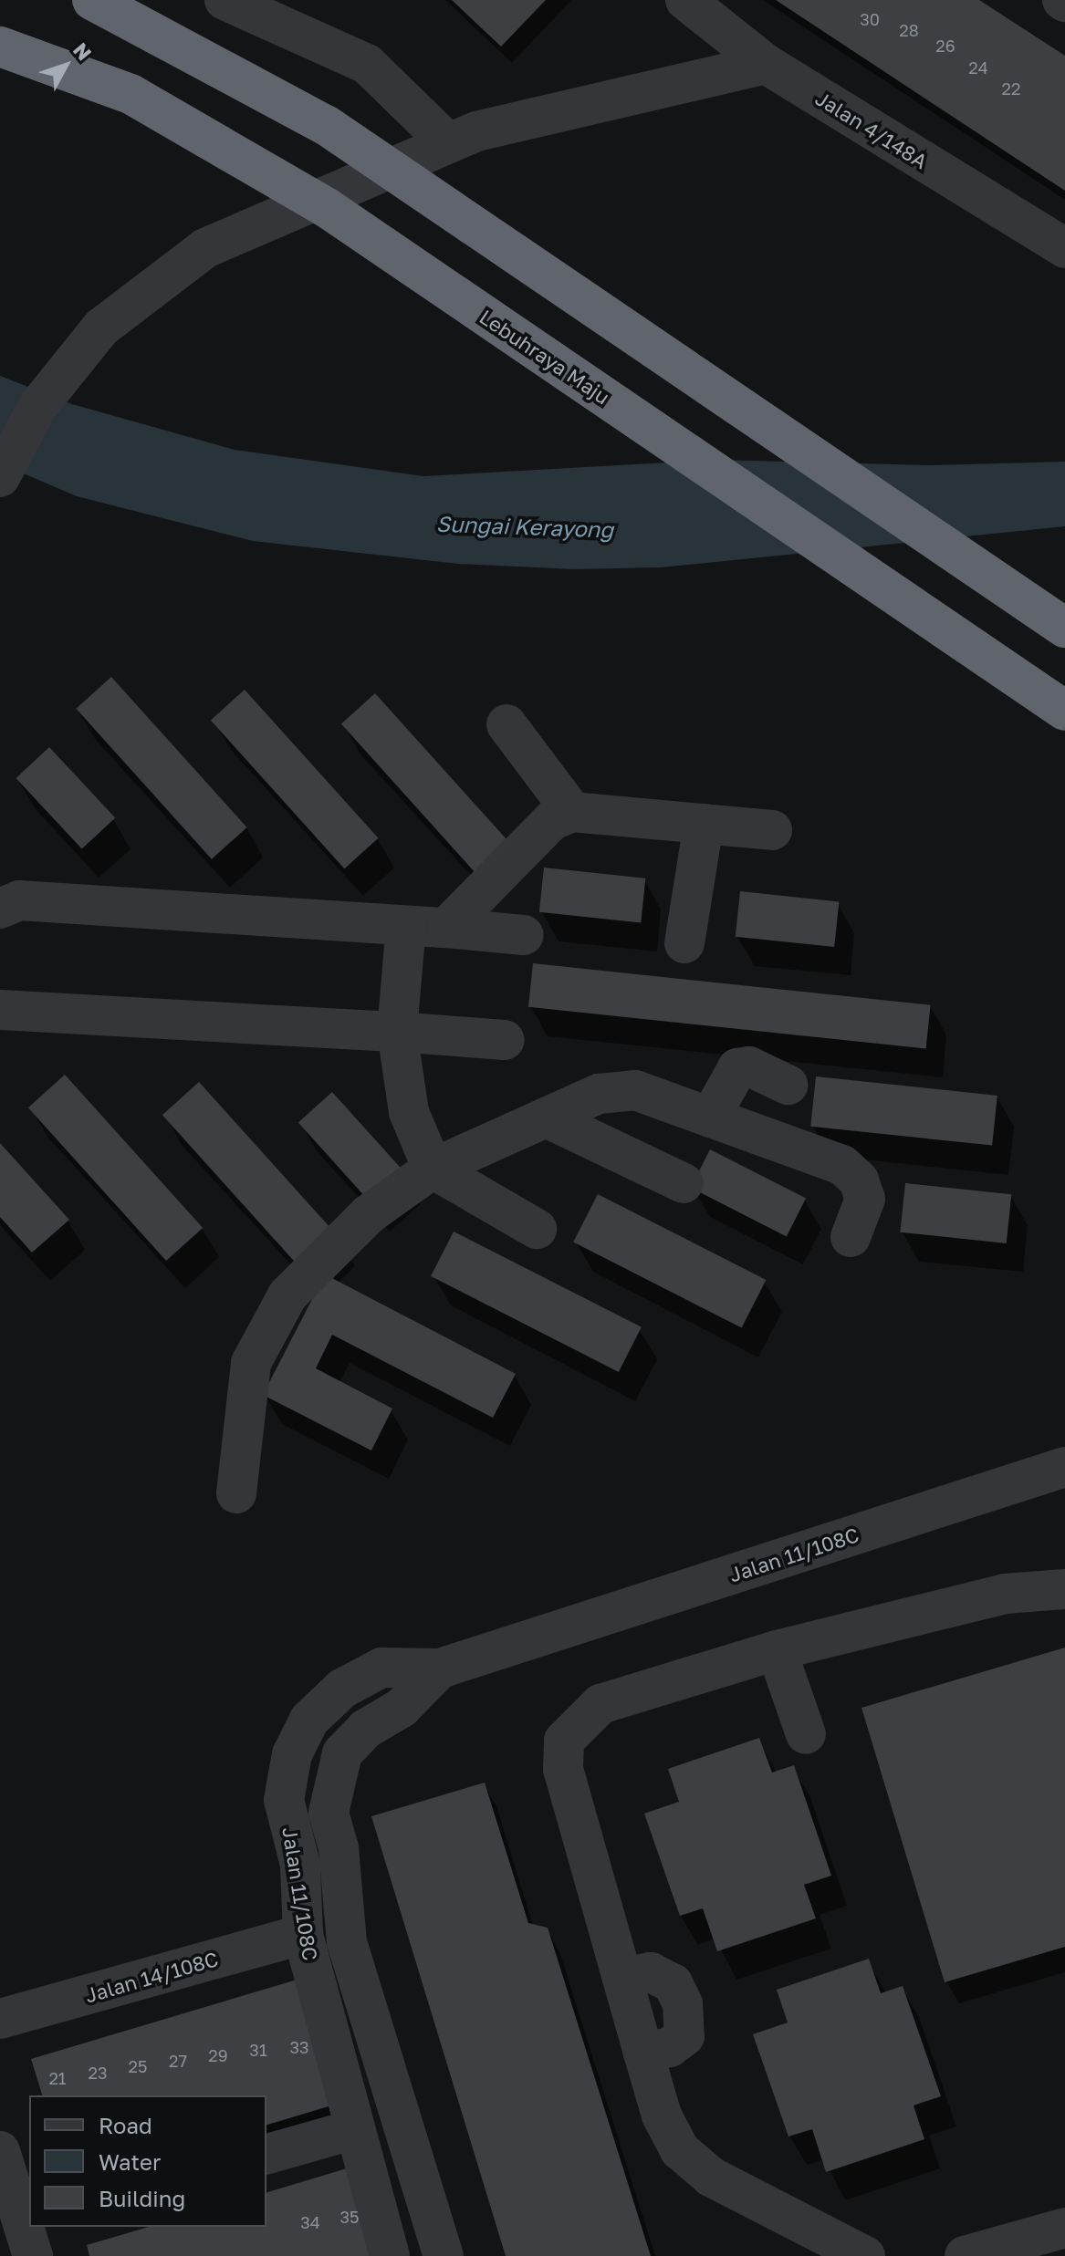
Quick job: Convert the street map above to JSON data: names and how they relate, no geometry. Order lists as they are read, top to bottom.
{
  "streets": {
    "highway": ["Lebuhraya Maju"],
    "street": ["Jalan 4/148A", "Jalan 11/108C", "Jalan 14/108C"]
  },
  "crossings": [
    ["Jalan 11/108C", "Jalan 14/108C"]
  ],
  "water": ["Sungai Kerayong"],
  "house_numbers": [
    "30",
    "28",
    "26",
    "24",
    "22",
    "33",
    "31",
    "29",
    "27",
    "25",
    "23",
    "21",
    "35",
    "34"
  ],
  "legend": ["Road", "Water", "Building"],
  "north": "top right"
}
